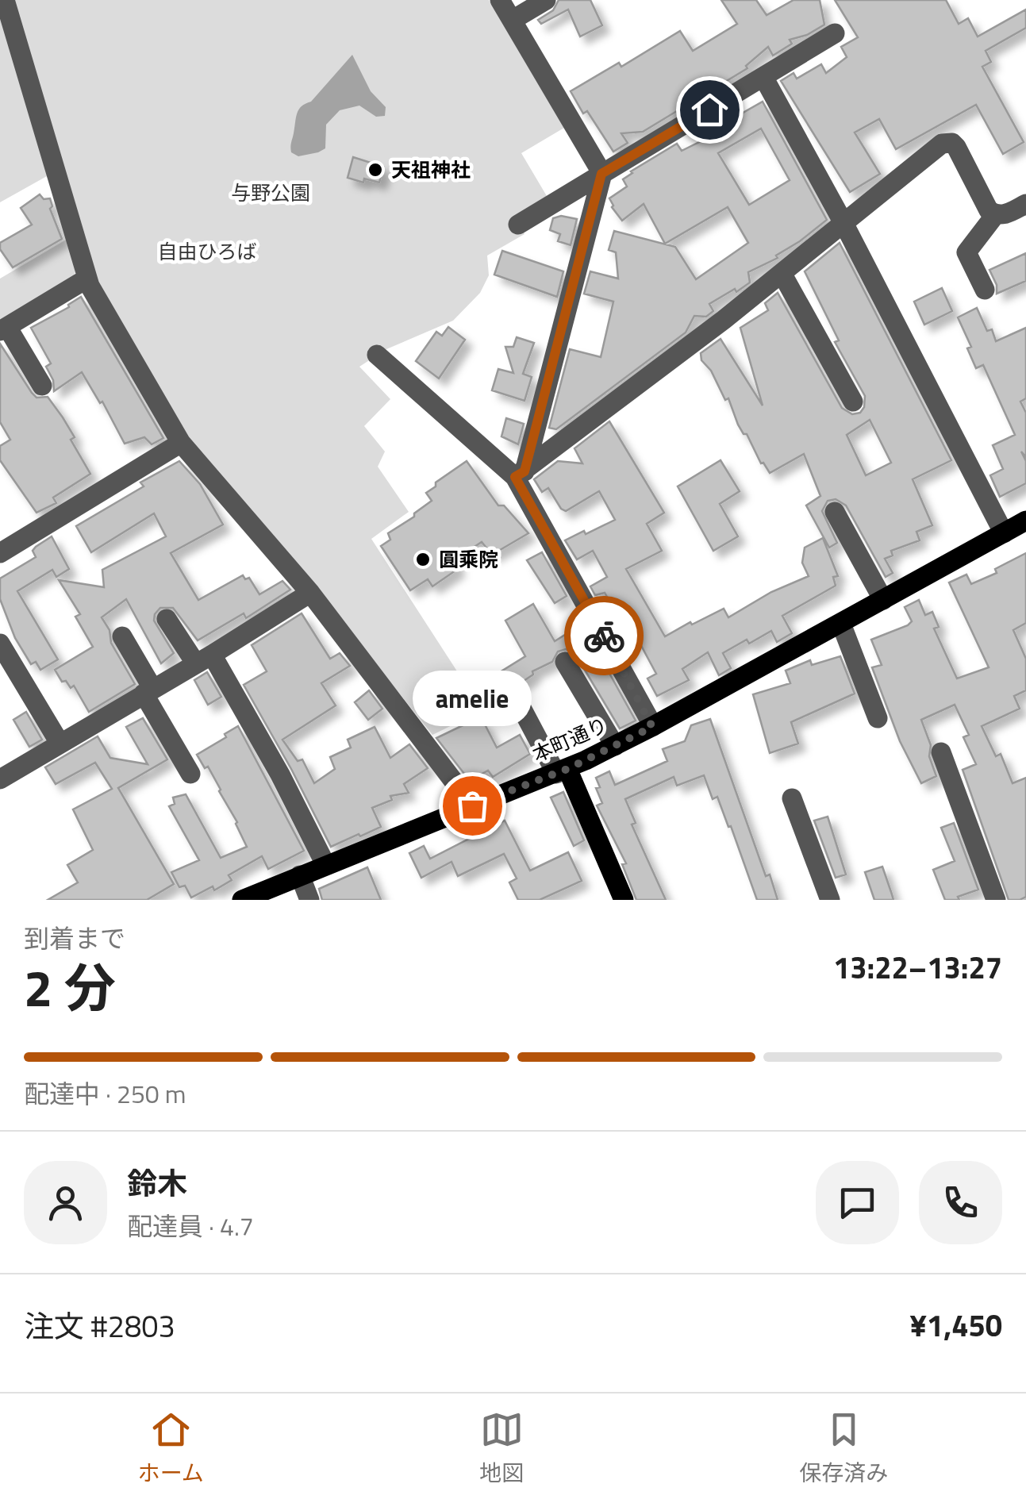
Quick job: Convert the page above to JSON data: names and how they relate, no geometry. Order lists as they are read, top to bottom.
{
  "streets": {
    "main road": ["本町通り"]
  },
  "parks": ["与野公園", "自由ひろば"],
  "places": ["天祖神社", "圓乘院", "amelie"],
  "page": {
    "bubble": "amelie",
    "heading": ["2 分", "到着まで", "13:22–13:27"],
    "panel": [
      "鈴木",
      "配達員 · 4.7",
      "注文 #2803",
      "¥1,450"
    ],
    "bar": "配達中 · 250 m",
    "tabs": ["ホーム", "地図", "保存済み"]
  }
}
